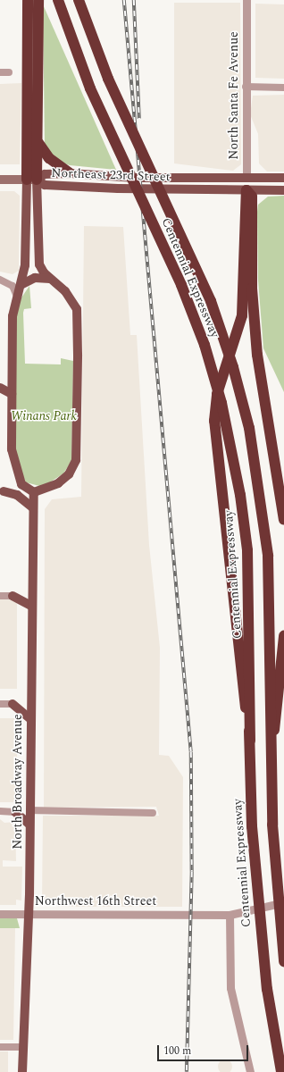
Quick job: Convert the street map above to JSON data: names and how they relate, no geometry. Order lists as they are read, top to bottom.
{
  "streets": {
    "highway": ["Centennial Expressway"],
    "main road": ["North Santa Fe Avenue", "Northeast 23rd Street", "North Broadway Avenue"],
    "street": ["Northwest 16th Street"]
  },
  "crossings": [
    ["North Santa Fe Avenue", "Northeast 23rd Street"],
    ["North Broadway Avenue", "Northwest 16th Street"]
  ],
  "parks": ["Winans Park"],
  "scale_bar": "100 m"
}
